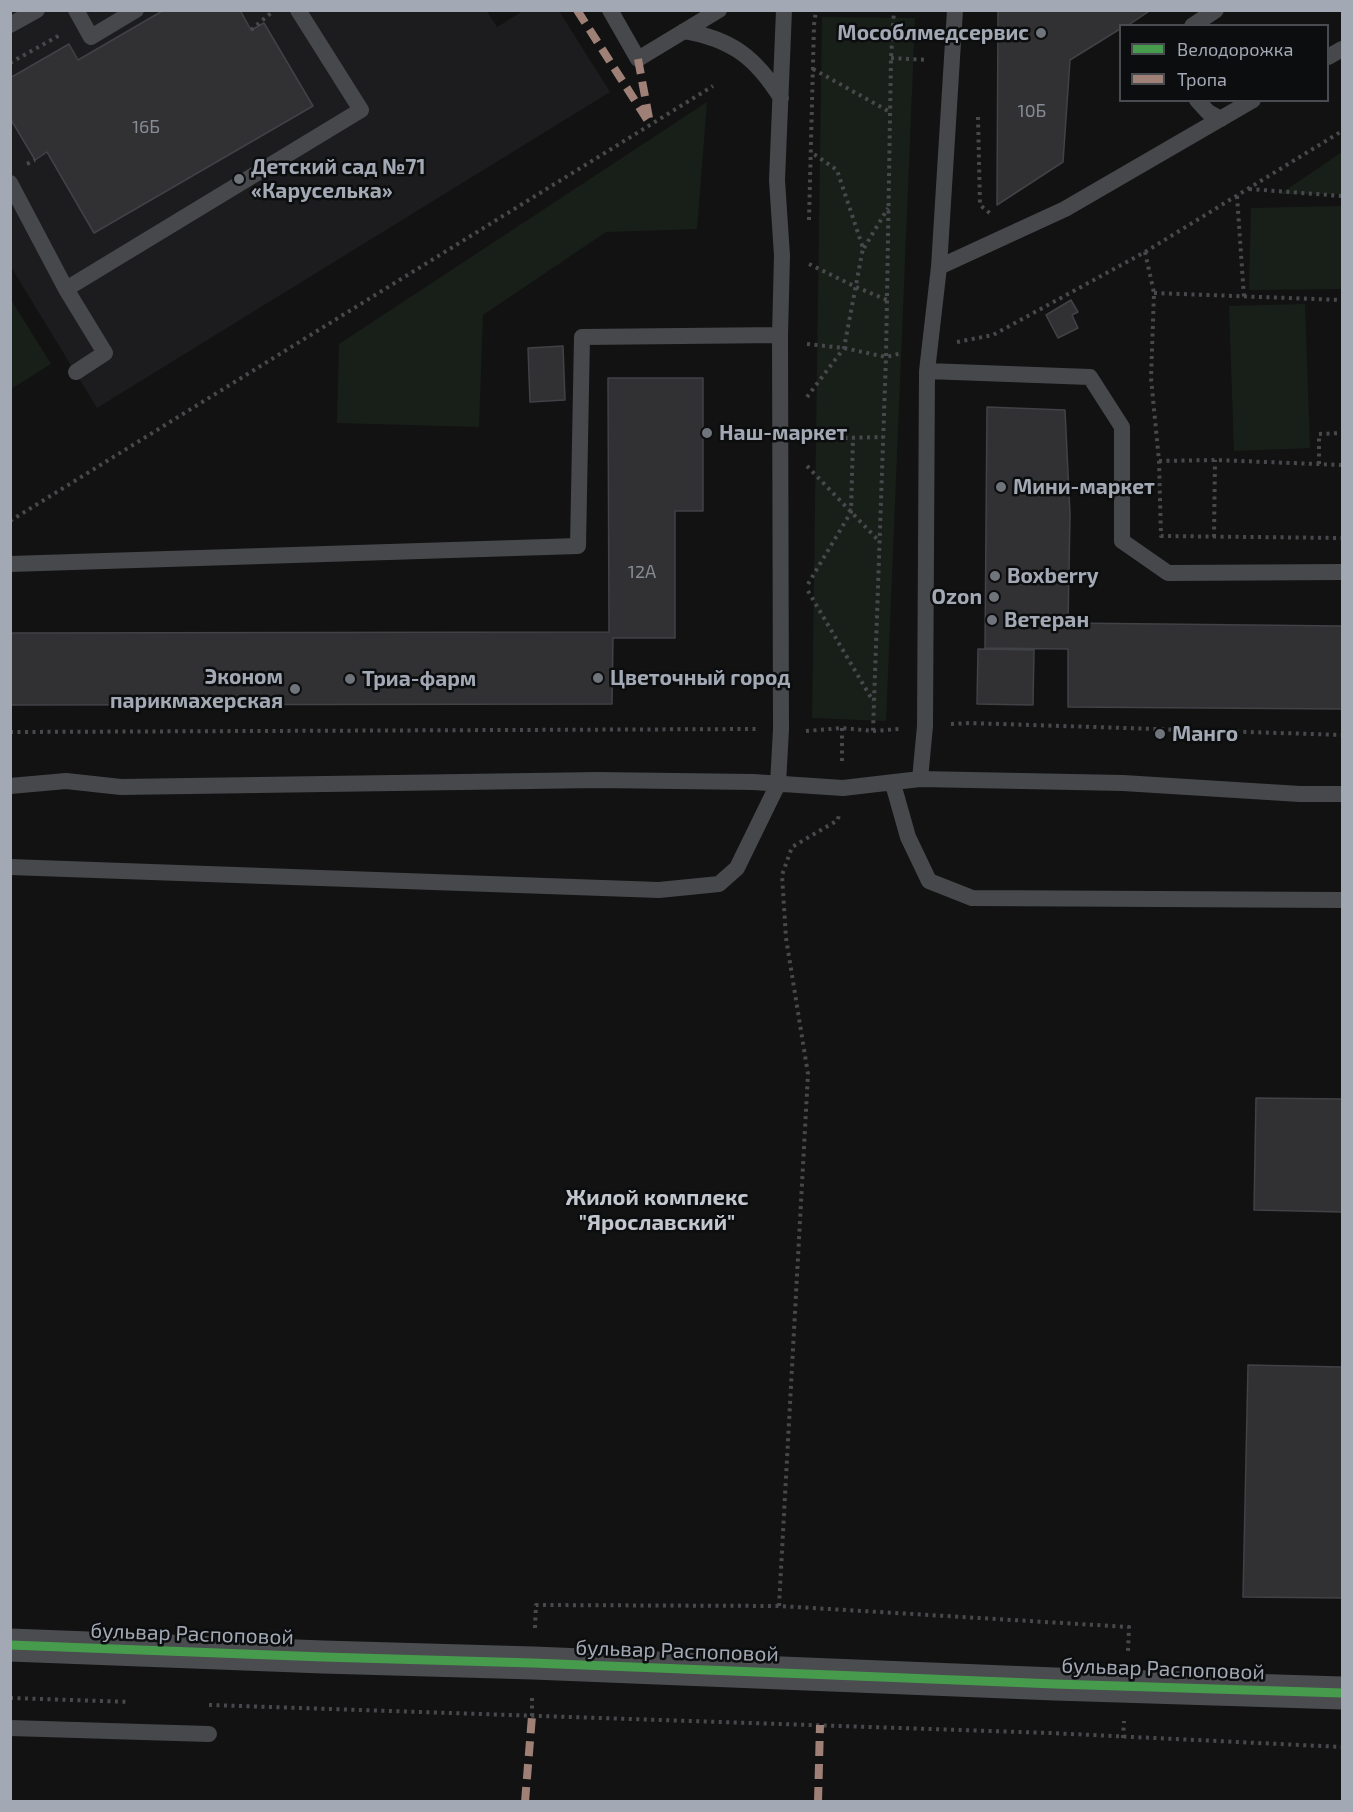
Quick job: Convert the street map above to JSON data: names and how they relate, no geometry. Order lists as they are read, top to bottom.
{
  "streets": {
    "street": ["бульвар Распоповой"]
  },
  "districts": ["Жилой комплекс \"Ярославский\""],
  "places": [
    "Мособлмедсервис",
    "Детский сад №71 «Каруселька»",
    "Наш-маркет",
    "Мини-маркет",
    "Boxberry",
    "Ozon",
    "Ветеран",
    "Цветочный город",
    "Триа-фарм",
    "Эконом парикмахерская",
    "Манго"
  ],
  "house_numbers": ["10Б", "16Б", "12А"],
  "legend": ["Велодорожка", "Тропа"]
}
